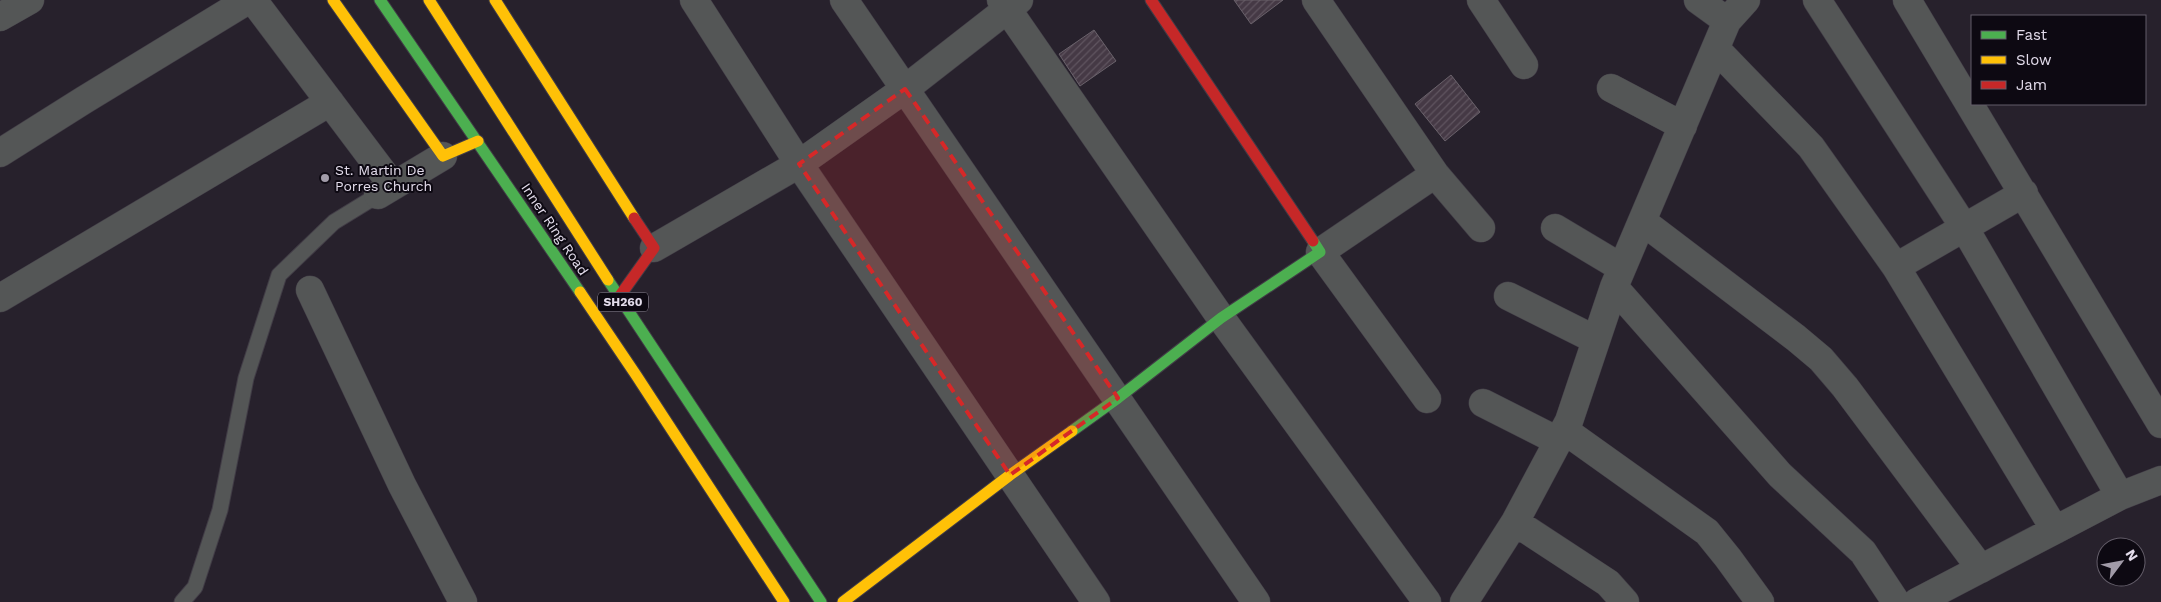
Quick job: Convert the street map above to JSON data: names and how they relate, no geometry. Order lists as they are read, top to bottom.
{
  "streets": {
    "main road": ["Inner Ring Road", "SH260"]
  },
  "places": ["St. Martin De Porres Church"],
  "legend": ["Fast", "Slow", "Jam"],
  "north": "top right"
}
